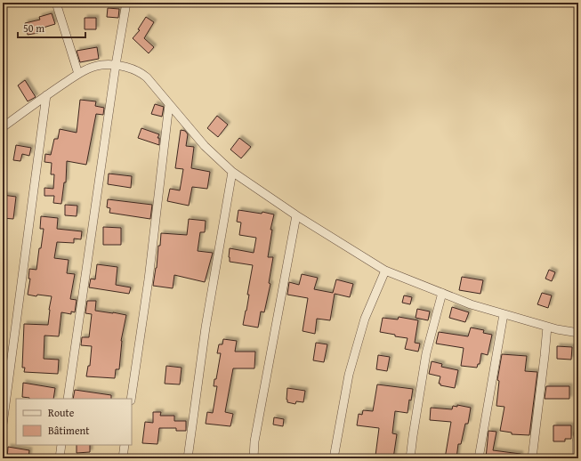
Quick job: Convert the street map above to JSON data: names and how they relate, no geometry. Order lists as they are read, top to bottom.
{
  "legend": ["Route", "Bâtiment"],
  "scale_bar": "50 m"
}
